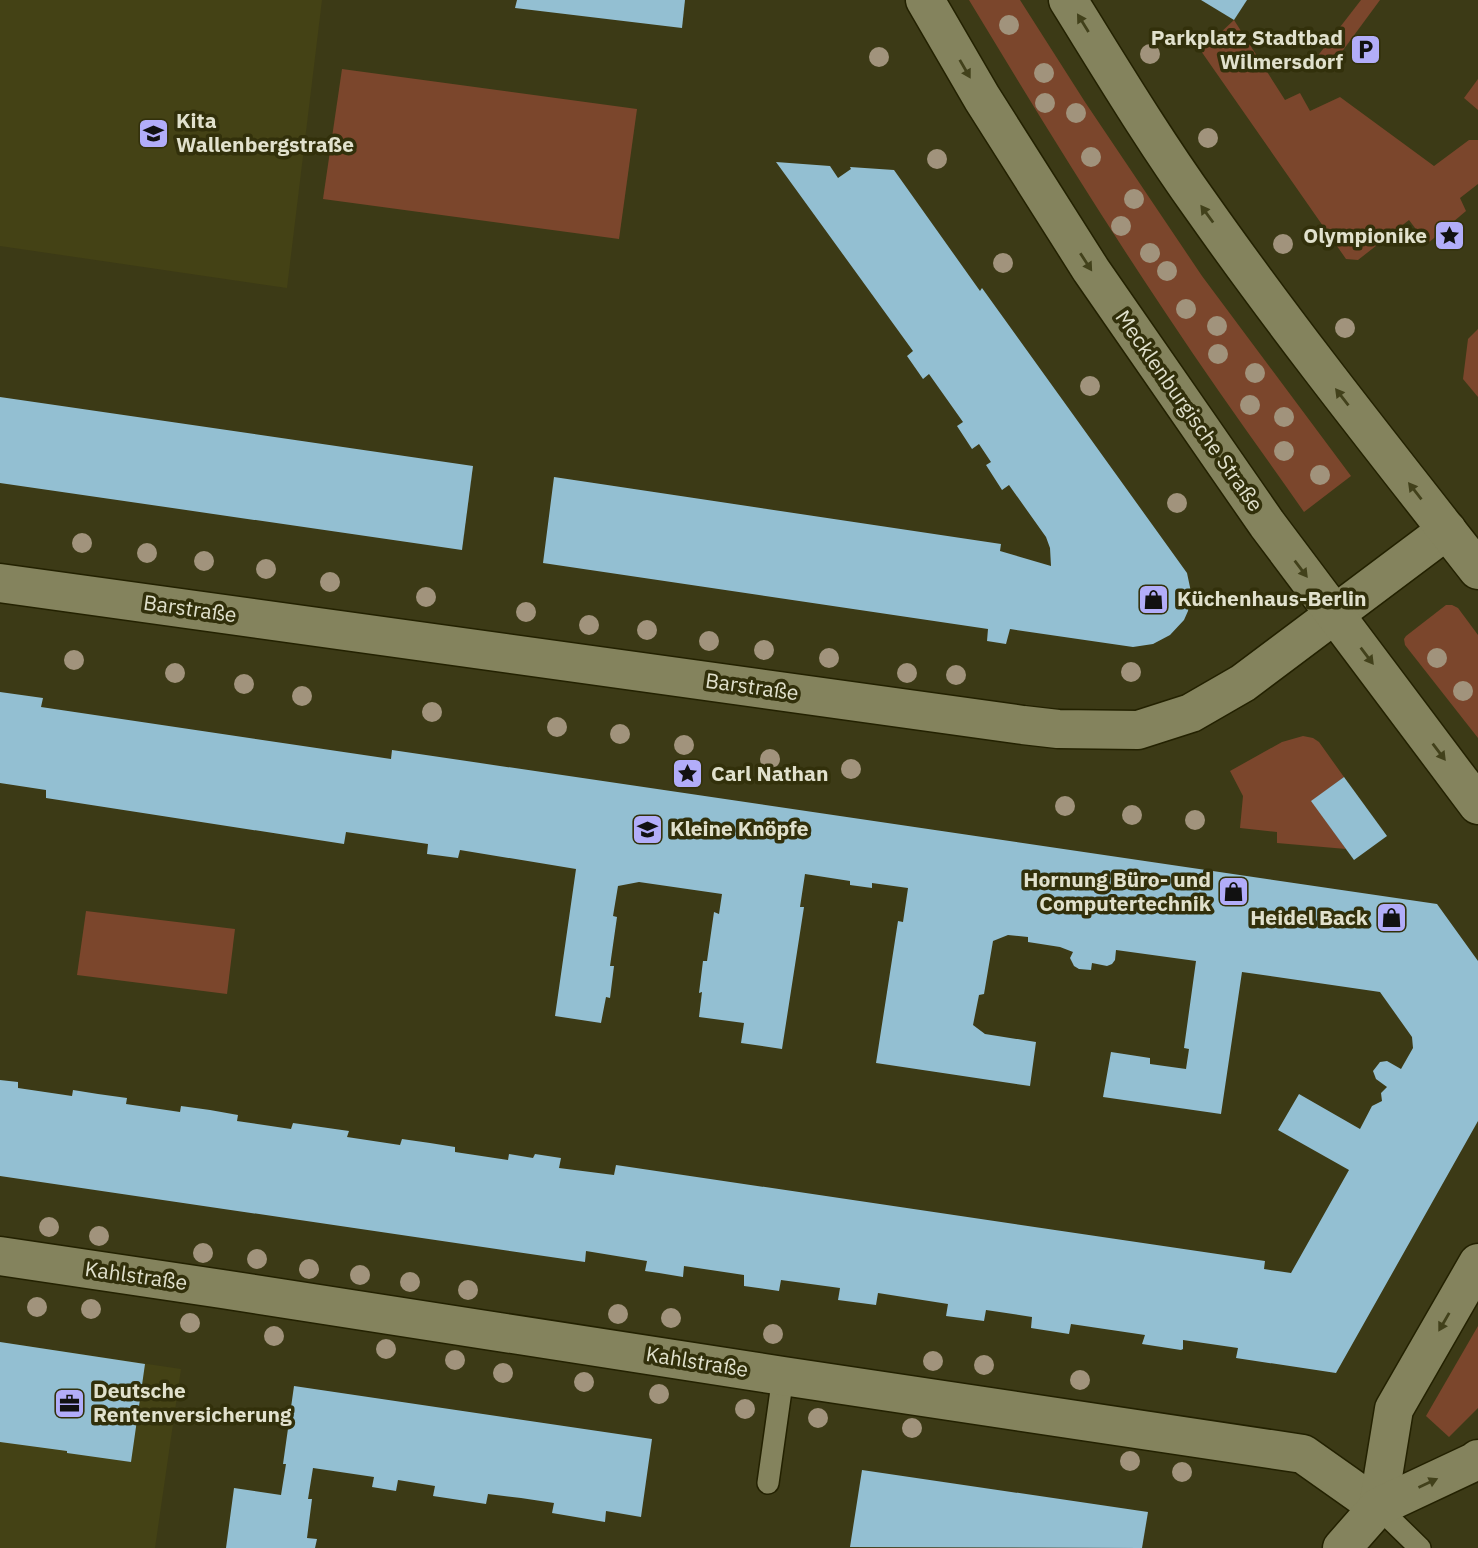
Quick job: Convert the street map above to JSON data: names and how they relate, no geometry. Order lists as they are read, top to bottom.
{
  "streets": {
    "street": ["Mecklenburgische Straße", "Barstraße", "Kahlstraße"]
  },
  "crossings": [
    ["Mecklenburgische Straße", "Barstraße"]
  ],
  "places": {
    "parking": ["Parkplatz Stadtbad Wilmersdorf"],
    "school or university": ["Kita Wallenbergstraße", "Kleine Knöpfe"],
    "place": ["Olympionike", "Carl Nathan"],
    "shop": ["Küchenhaus-Berlin", "Hornung Büro- und Computertechnik", "Heidel Back"],
    "office": ["Deutsche Rentenversicherung"]
  }
}
